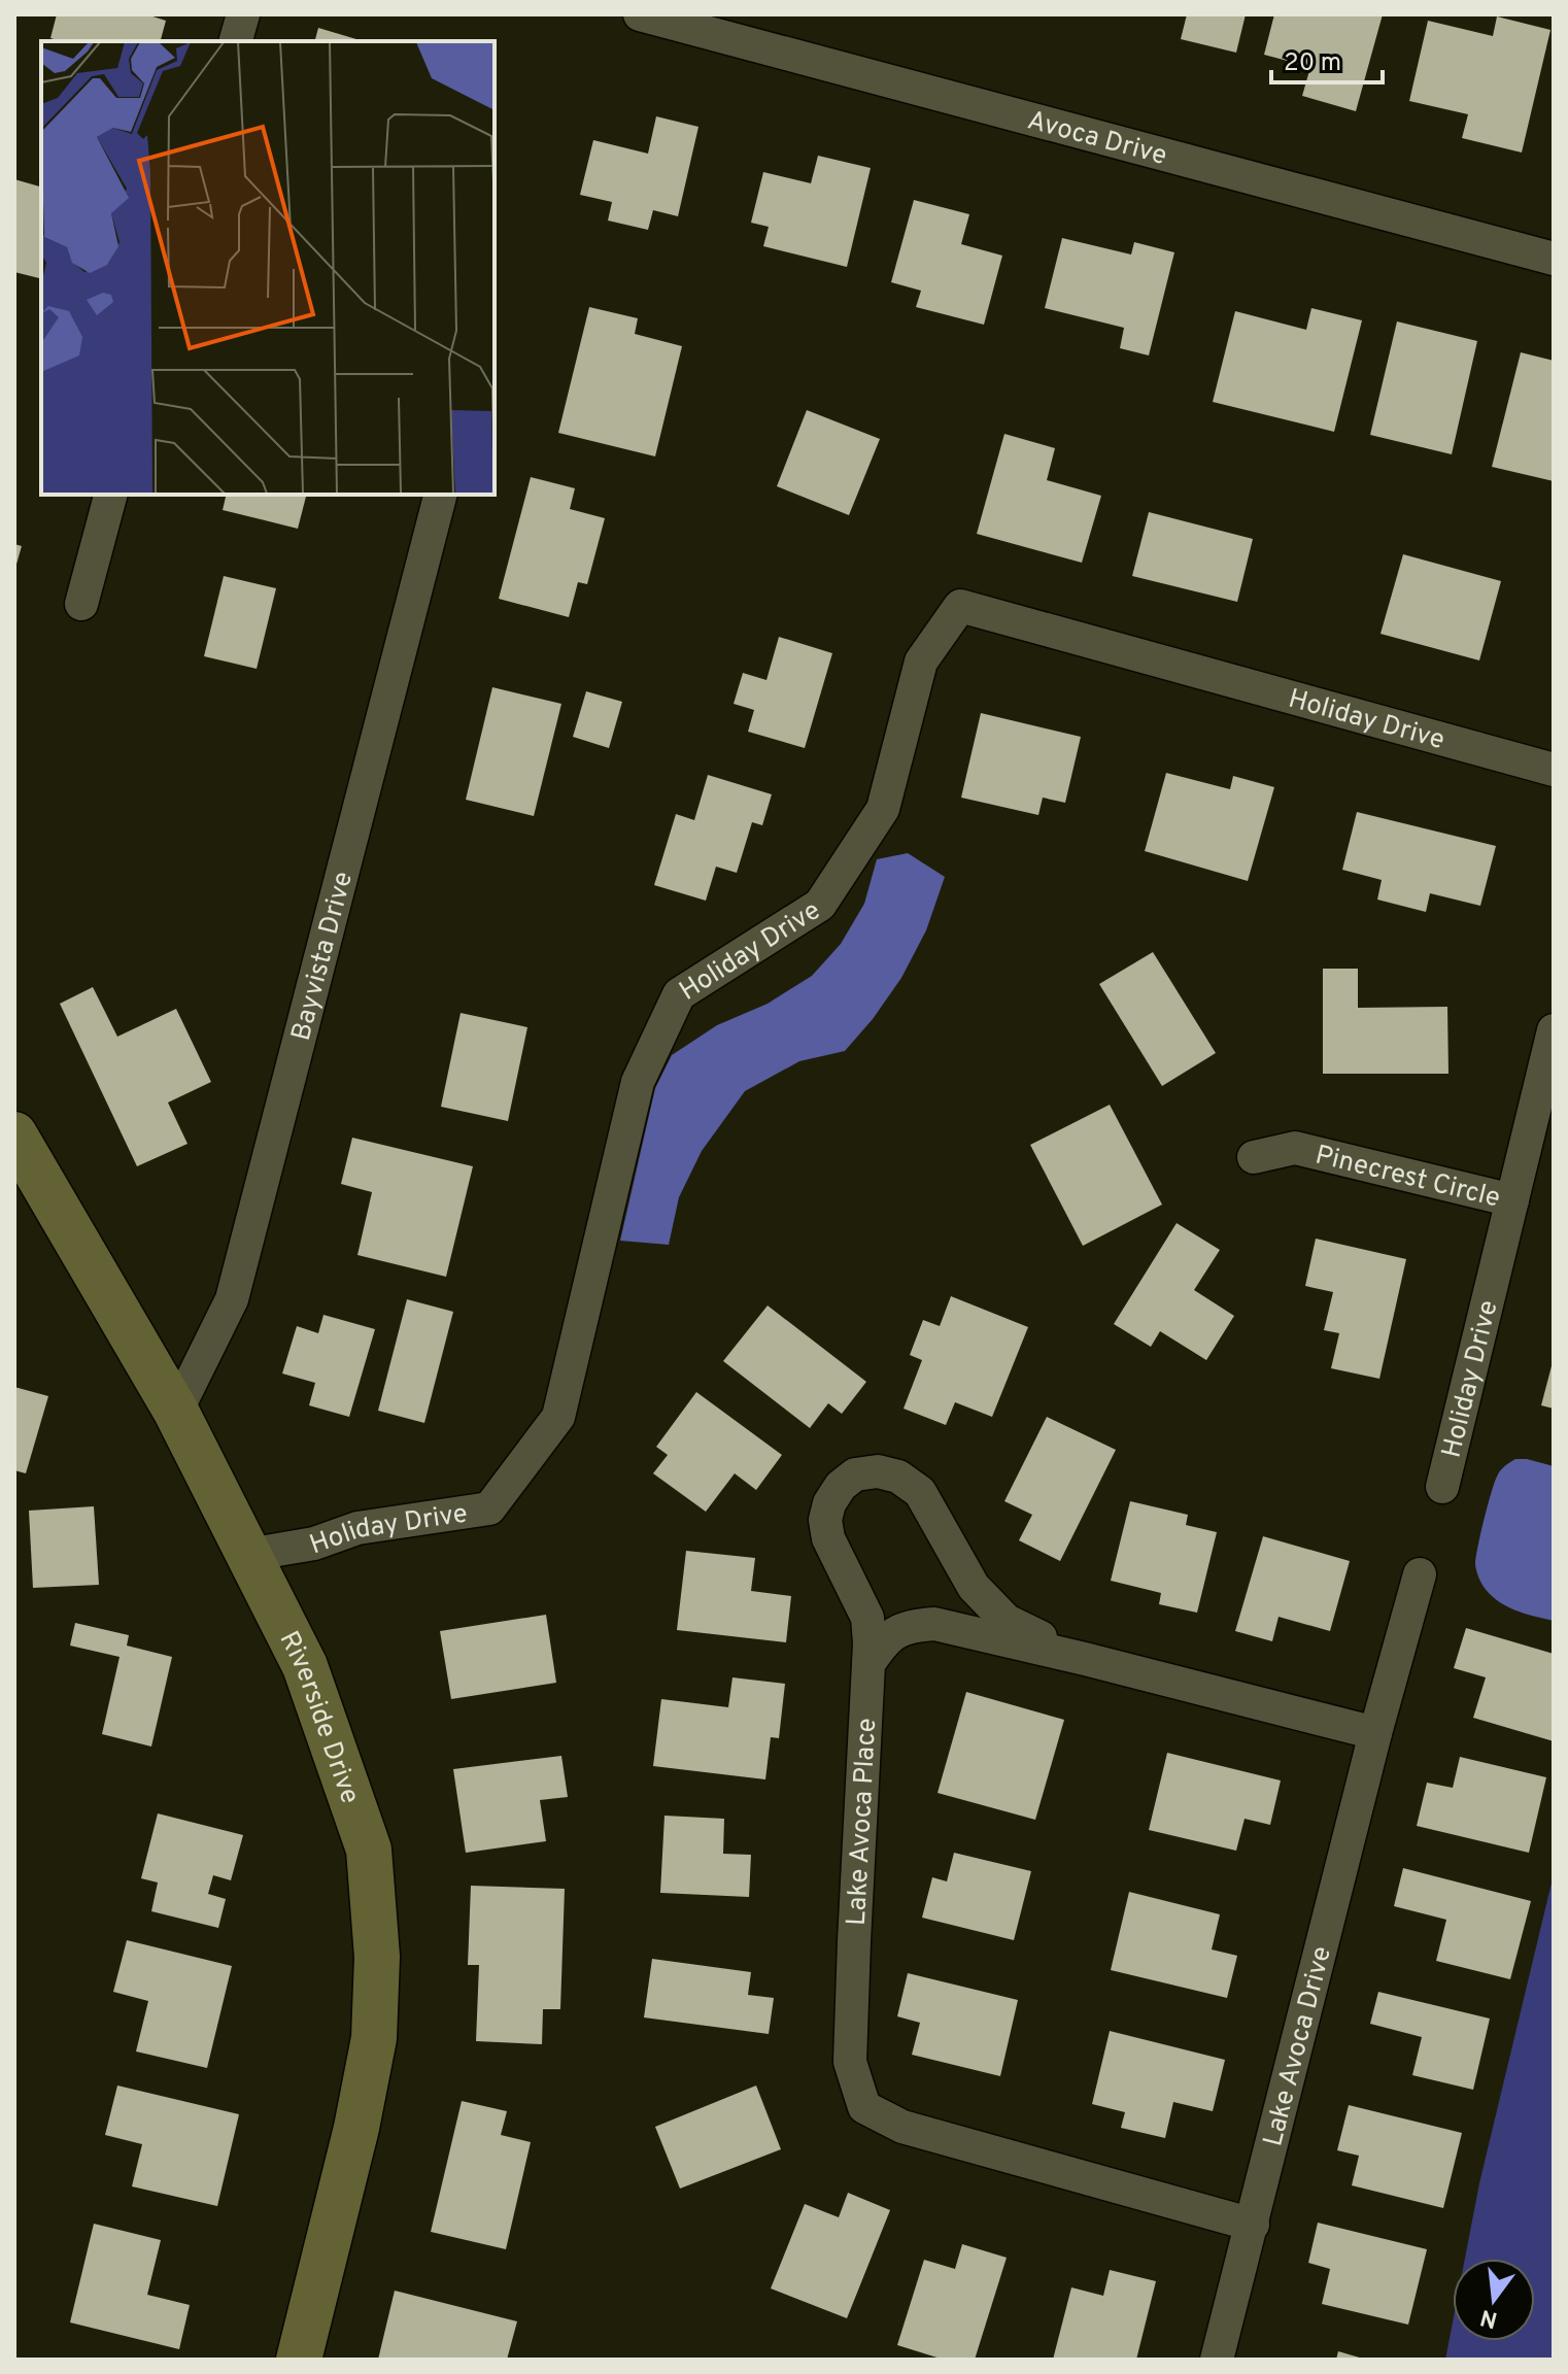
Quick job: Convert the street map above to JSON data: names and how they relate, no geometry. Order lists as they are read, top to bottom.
{
  "streets": {
    "street": [
      "Avoca Drive",
      "Holiday Drive",
      "Bayvista Drive",
      "Pinecrest Circle",
      "Riverside Drive",
      "Lake Avoca Place",
      "Lake Avoca Drive"
    ]
  },
  "crossings": [
    ["Holiday Drive", "Pinecrest Circle"],
    ["Holiday Drive", "Riverside Drive"],
    ["Bayvista Drive", "Riverside Drive"],
    ["Lake Avoca Place", "Lake Avoca Drive"]
  ],
  "scale_bar": "20 m",
  "north": "bottom"
}
